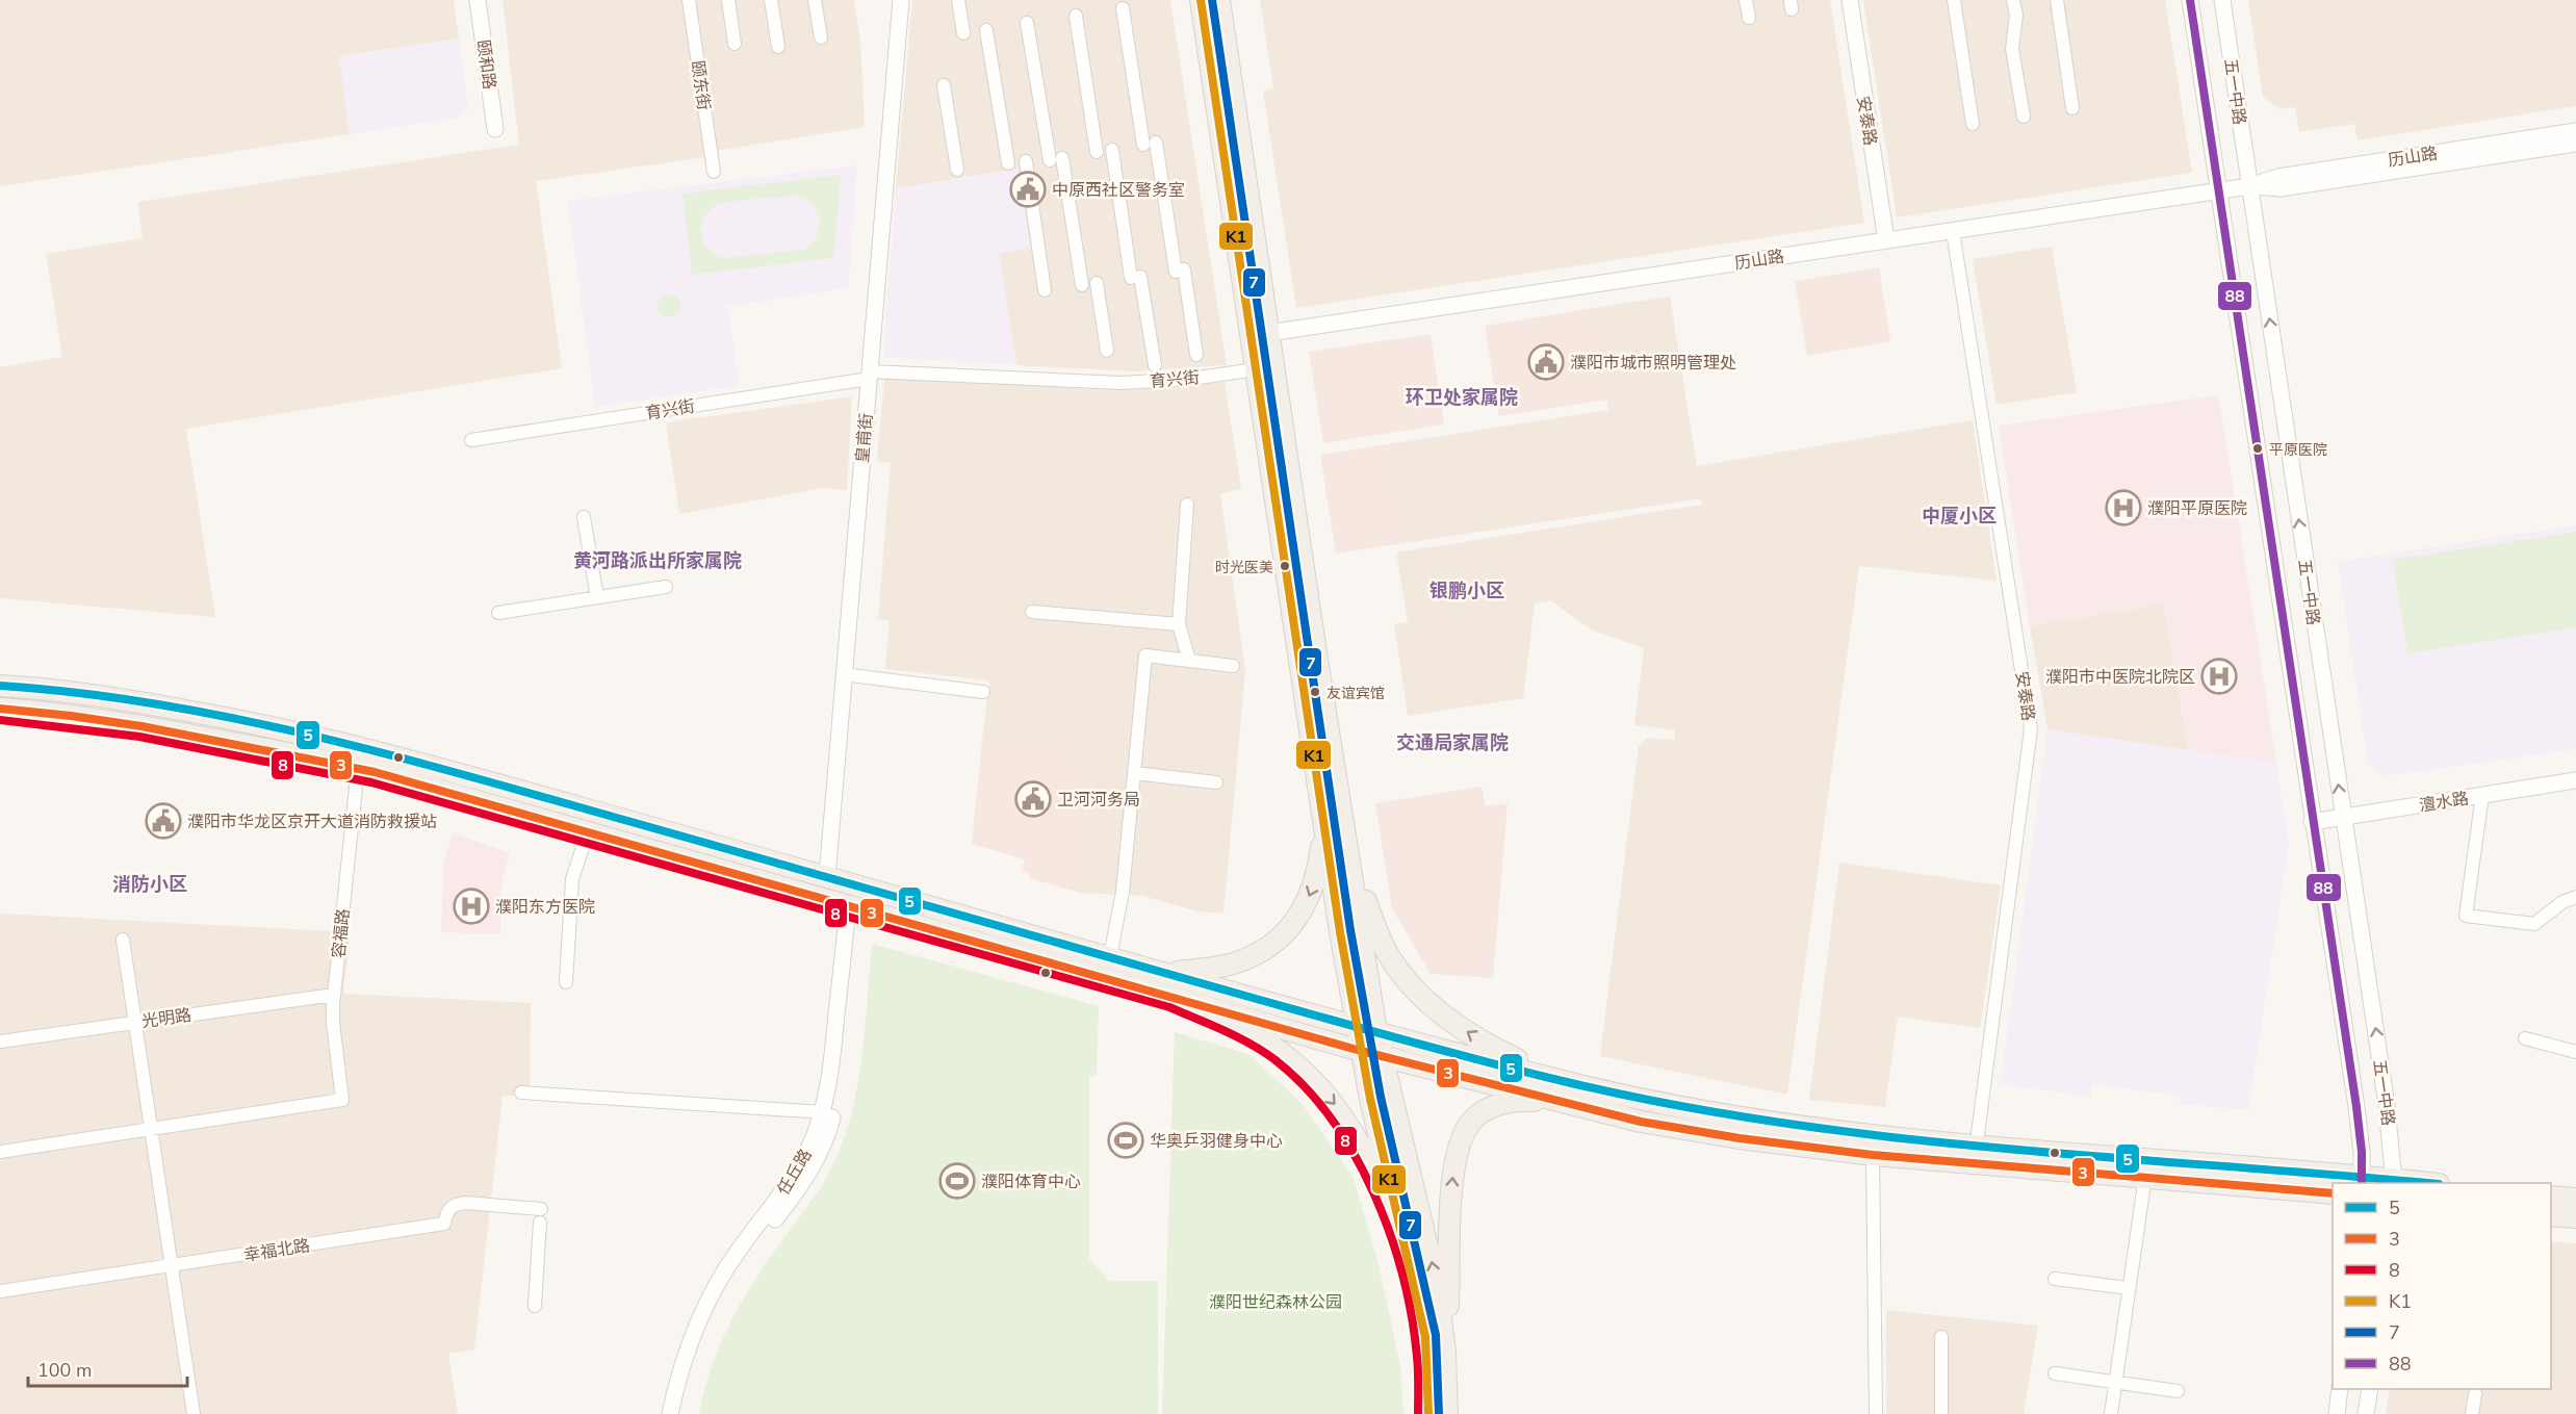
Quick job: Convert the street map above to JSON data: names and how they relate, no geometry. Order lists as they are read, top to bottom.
{
  "streets": {
    "street": [
      "颐和路",
      "颐东街",
      "五一中路",
      "安泰路",
      "历山路",
      "育兴街",
      "皇甫街",
      "澶水路",
      "容福路",
      "光明路",
      "任丘路",
      "幸福北路"
    ]
  },
  "crossings": [
    ["五一中路", "历山路"],
    ["五一中路", "澶水路"],
    ["安泰路", "历山路"],
    ["育兴街", "皇甫街"],
    ["容福路", "光明路"]
  ],
  "districts": [
    "环卫处家属院",
    "中厦小区",
    "黄河路派出所家属院",
    "银鹏小区",
    "交通局家属院",
    "消防小区"
  ],
  "parks": ["濮阳世纪森林公园"],
  "places": {
    "public building": [
      "中原西社区警务室",
      "濮阳市城市照明管理处",
      "卫河河务局",
      "濮阳市华龙区京开大道消防救援站"
    ],
    "other": ["平原医院", "时光医美", "友谊宾馆"],
    "hospital": ["濮阳平原医院", "濮阳市中医院北院区", "濮阳东方医院"],
    "sports": ["华奥乒羽健身中心", "濮阳体育中心"]
  },
  "lines": [
    "transit line K1",
    "transit line 7",
    "transit line 88",
    "transit line 5",
    "transit line 3",
    "transit line 8"
  ],
  "legend": [
    "5",
    "3",
    "8",
    "K1",
    "7",
    "88"
  ],
  "scale_bar": "100 m"
}
